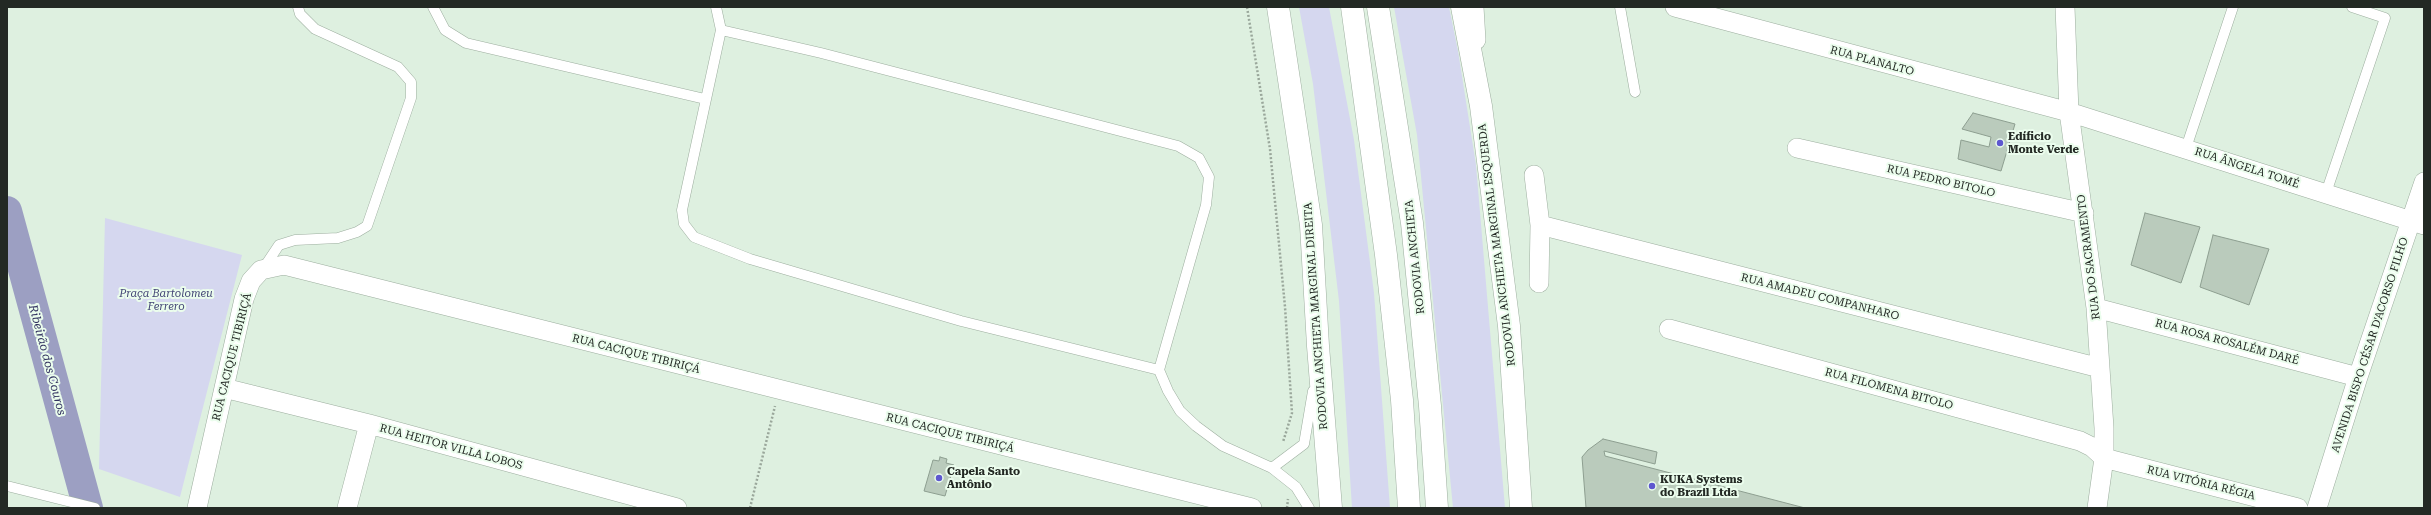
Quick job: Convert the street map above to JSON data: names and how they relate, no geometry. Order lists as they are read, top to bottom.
{
  "streets": {
    "highway": ["RODOVIA ANCHIETA MARGINAL ESQUERDA", "RODOVIA ANCHIETA", "RODOVIA ANCHIETA MARGINAL DIREITA"],
    "street": [
      "RUA PLANALTO",
      "RUA ÂNGELA TOMÉ",
      "RUA PEDRO BITOLO",
      "RUA DO SACRAMENTO",
      "RUA AMADEU COMPANHARO",
      "RUA ROSA ROSALÉM DARÉ",
      "AVENIDA BISPO CÉSAR D'ACORSO FILHO",
      "RUA CACIQUE TIBIRIÇÁ",
      "RUA FILOMENA BITOLO",
      "RUA HEITOR VILLA LOBOS",
      "RUA VITÓRIA RÉGIA"
    ]
  },
  "crossings": [
    ["RUA PLANALTO", "RUA ÂNGELA TOMÉ"],
    ["RUA PLANALTO", "RUA DO SACRAMENTO"],
    ["RUA ÂNGELA TOMÉ", "RUA DO SACRAMENTO"],
    ["RUA ÂNGELA TOMÉ", "AVENIDA BISPO CÉSAR D'ACORSO FILHO"],
    ["RUA PEDRO BITOLO", "RUA DO SACRAMENTO"],
    ["RUA DO SACRAMENTO", "RUA AMADEU COMPANHARO"],
    ["RUA DO SACRAMENTO", "RUA ROSA ROSALÉM DARÉ"],
    ["RUA DO SACRAMENTO", "RUA FILOMENA BITOLO"],
    ["RUA DO SACRAMENTO", "RUA VITÓRIA RÉGIA"],
    ["RUA ROSA ROSALÉM DARÉ", "AVENIDA BISPO CÉSAR D'ACORSO FILHO"],
    ["RUA CACIQUE TIBIRIÇÁ", "RUA HEITOR VILLA LOBOS"],
    ["RUA FILOMENA BITOLO", "RUA VITÓRIA RÉGIA"]
  ],
  "water": ["Ribeirão dos Couros"],
  "parks": ["Praça Bartolomeu Ferrero"],
  "places": ["Edíficio Monte Verde", "Capela Santo Antônio", "KUKA Systems do Brazil Ltda"]
}
